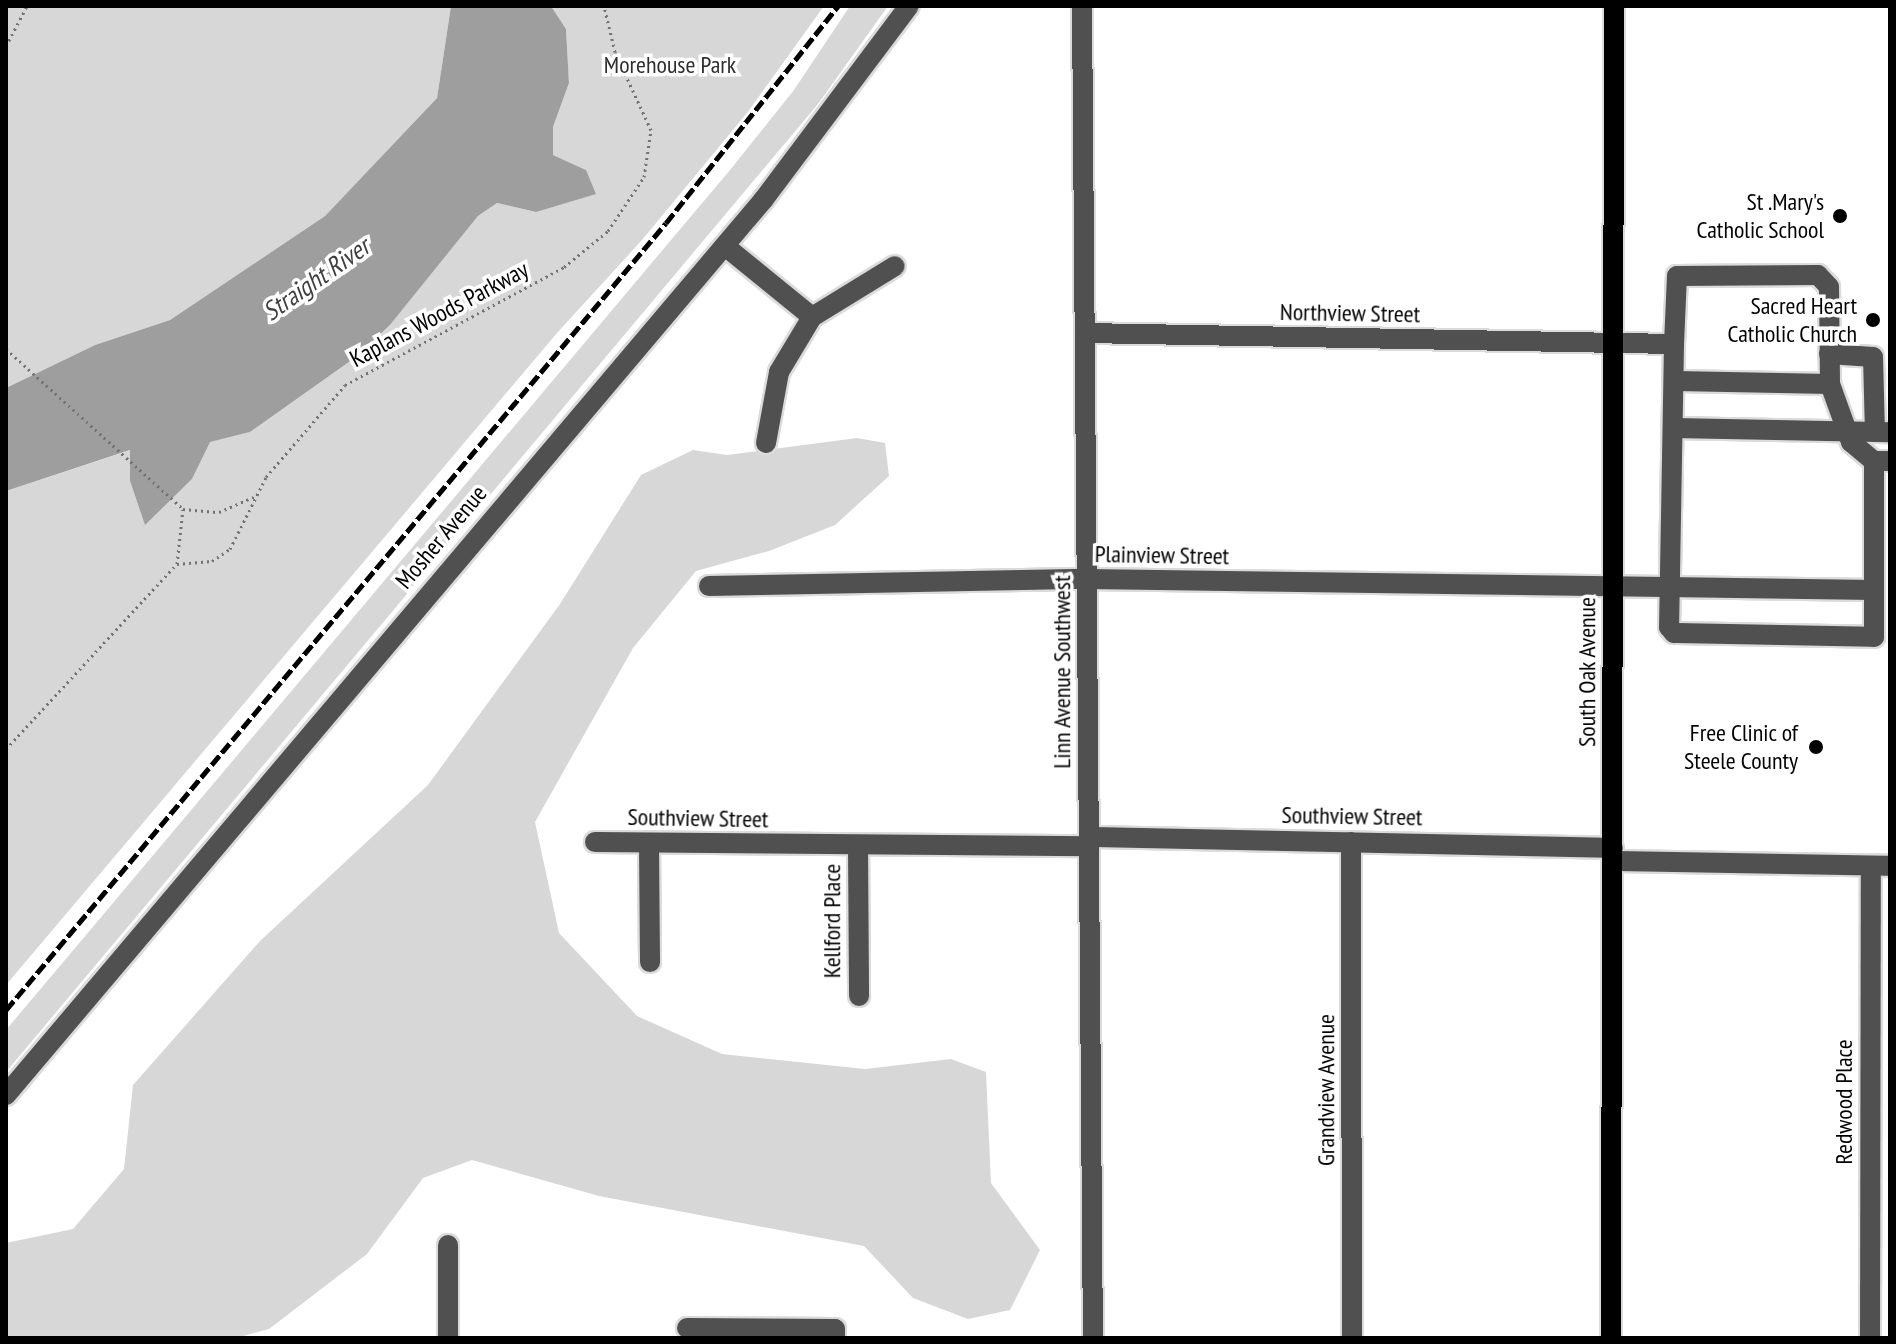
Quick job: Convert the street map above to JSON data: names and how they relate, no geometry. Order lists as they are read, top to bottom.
{
  "streets": {
    "main road": ["South Oak Avenue"],
    "street": [
      "Northview Street",
      "Mosher Avenue",
      "Plainview Street",
      "Linn Avenue Southwest",
      "Southview Street",
      "Kellford Place",
      "Grandview Avenue",
      "Redwood Place"
    ],
    "path": ["Kaplans Woods Parkway"]
  },
  "crossings": [
    ["Northview Street", "Linn Avenue Southwest"],
    ["Northview Street", "South Oak Avenue"],
    ["Plainview Street", "Linn Avenue Southwest"],
    ["Plainview Street", "South Oak Avenue"],
    ["Linn Avenue Southwest", "Southview Street"],
    ["South Oak Avenue", "Southview Street"],
    ["Southview Street", "Kellford Place"],
    ["Southview Street", "Grandview Avenue"],
    ["Southview Street", "Redwood Place"]
  ],
  "water": ["Straight River"],
  "parks": ["Morehouse Park"],
  "places": ["St .Mary's Catholic School", "Sacred Heart Catholic Church", "Free Clinic of Steele County"]
}
